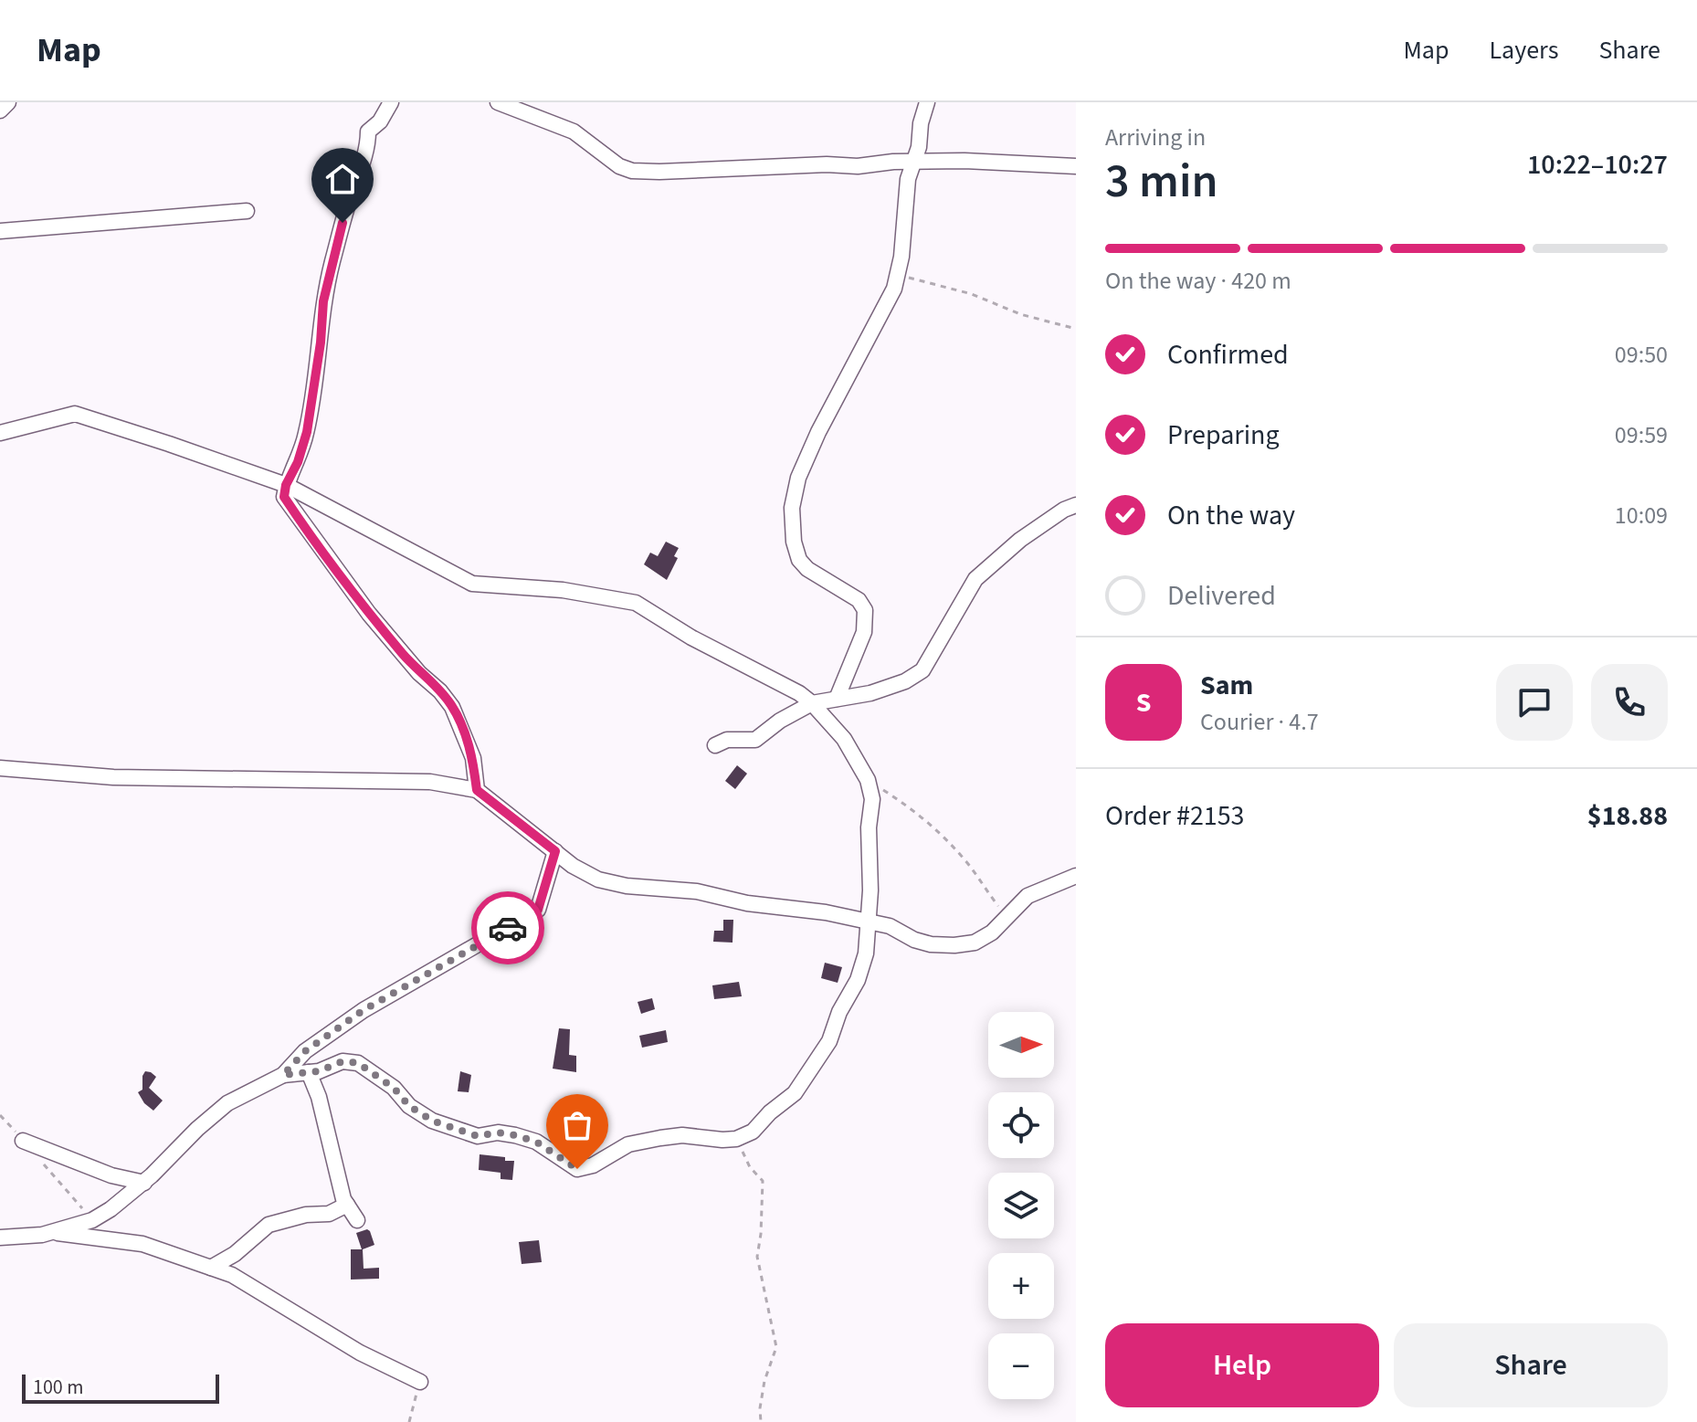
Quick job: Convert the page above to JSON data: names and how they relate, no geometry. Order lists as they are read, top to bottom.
{
  "scale_bar": "100 m",
  "north": "right",
  "page": {
    "header": "Map",
    "nav": ["Map", "Layers", "Share"],
    "heading": ["3 min", "Arriving in", "10:22–10:27"],
    "panel": [
      "Sam",
      "Courier · 4.7",
      "Order #2153",
      "$18.88"
    ],
    "bar": "On the way · 420 m",
    "list": [
      ["Confirmed", "09:50"],
      ["Preparing", "09:59"],
      ["On the way", "10:09"],
      "Delivered"
    ],
    "round": "S",
    "map_buttons": ["+", "−"],
    "buttons": ["Help", "Share"],
    "scale": "100 m"
  }
}
